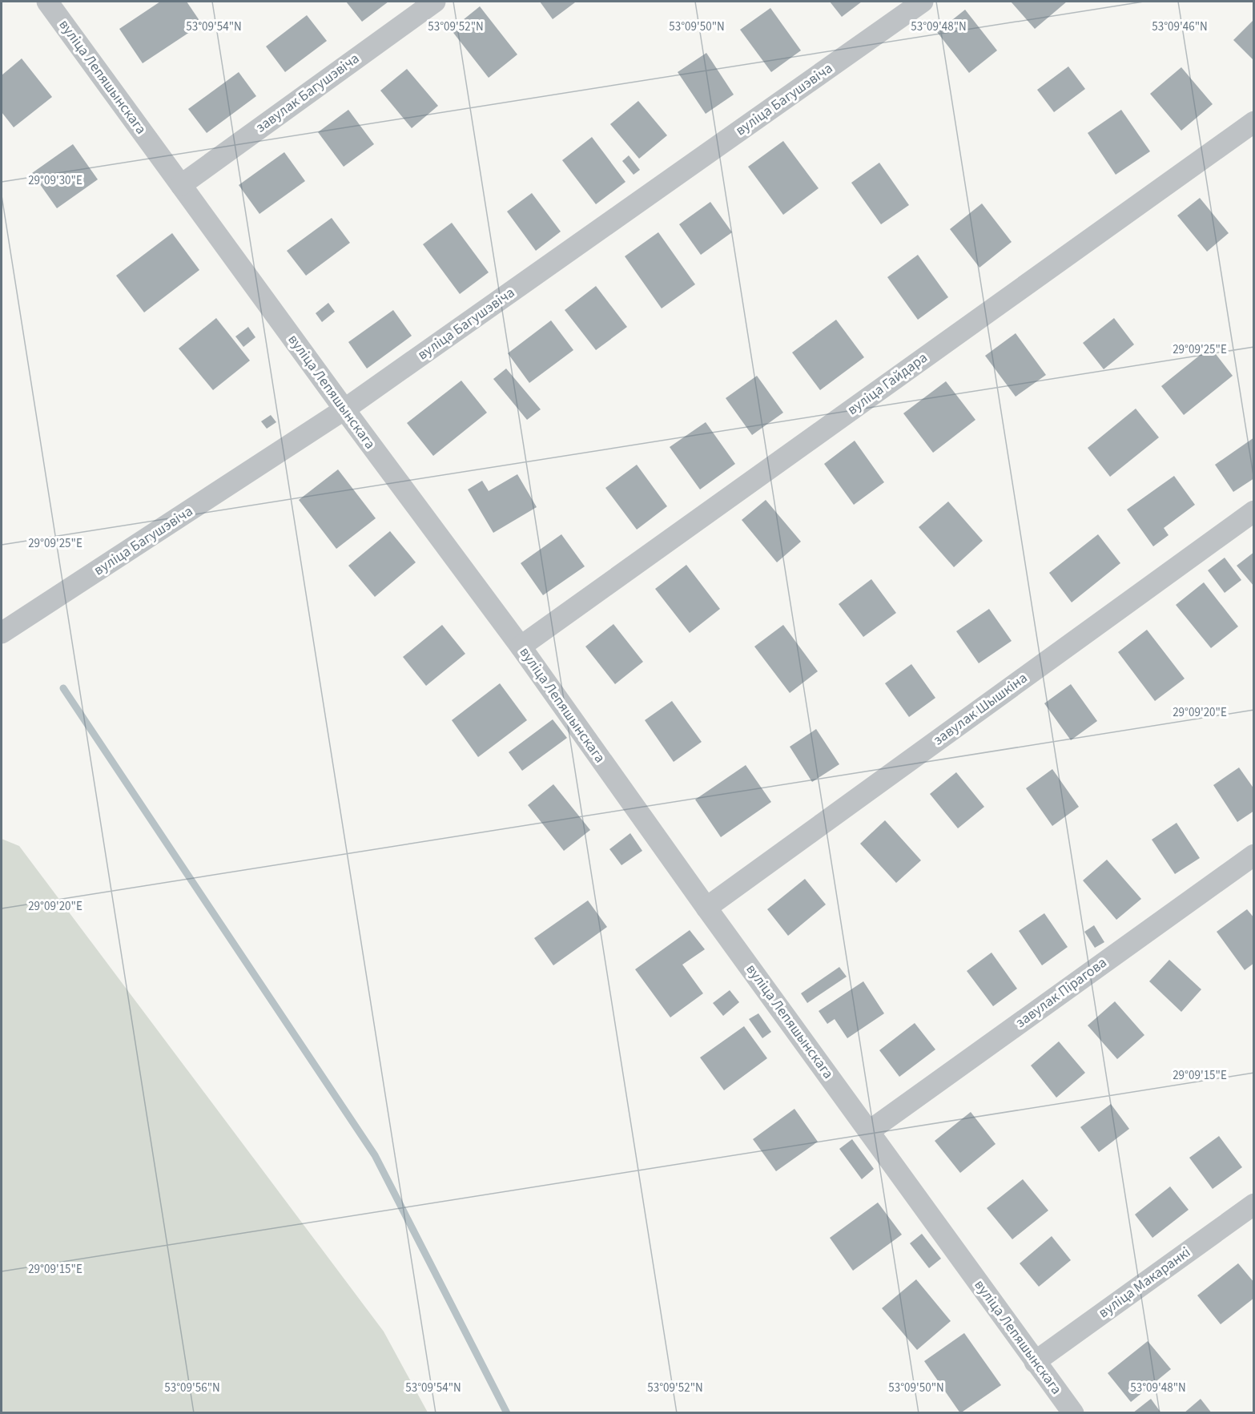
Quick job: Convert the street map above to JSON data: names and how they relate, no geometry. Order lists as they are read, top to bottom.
{
  "streets": {
    "street": [
      "вуліца Лепяшынскага",
      "завулак Багушэвіча",
      "вуліца Багушэвіча",
      "вуліца Гайдара",
      "завулак Шышкіна",
      "завулак Пірагова",
      "вуліца Макаранкі"
    ]
  },
  "crossings": [
    ["вуліца Лепяшынскага", "завулак Багушэвіча"],
    ["вуліца Лепяшынскага", "вуліца Багушэвіча"],
    ["вуліца Лепяшынскага", "вуліца Гайдара"],
    ["вуліца Лепяшынскага", "завулак Шышкіна"],
    ["вуліца Лепяшынскага", "завулак Пірагова"],
    ["вуліца Лепяшынскага", "вуліца Макаранкі"]
  ],
  "coordinates": [
    "53°09'46\"N",
    "53°09'54\"N",
    "53°09'52\"N",
    "53°09'50\"N",
    "53°09'48\"N",
    "29°09'30\"E",
    "29°09'25\"E",
    "29°09'20\"E",
    "29°09'15\"E",
    "53°09'56\"N"
  ]
}
